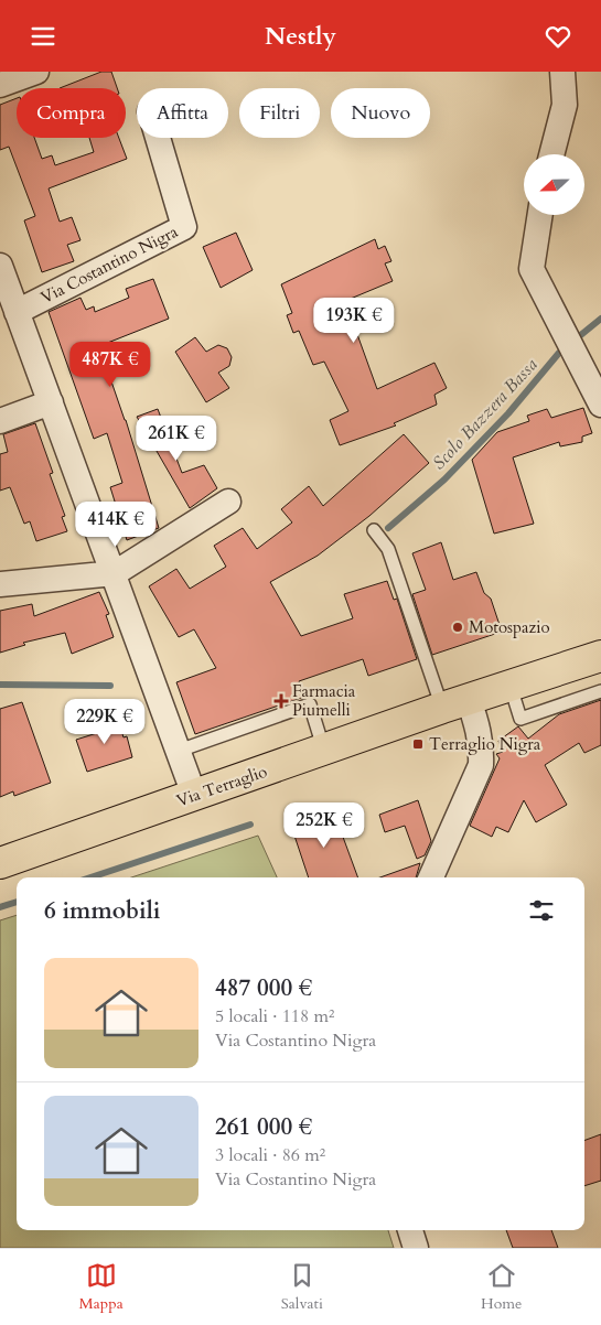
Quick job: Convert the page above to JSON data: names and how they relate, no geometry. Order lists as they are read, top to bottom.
{
  "streets": {
    "main road": ["Via Terraglio"],
    "street": ["Via Costantino Nigra"]
  },
  "water": ["Scolo Bazzera Bassa"],
  "places": {
    "other": ["Motospazio"],
    "health": ["Farmacia Piumelli"],
    "transit": ["Terraglio Nigra"]
  },
  "north": "left",
  "page": {
    "header": "Nestly",
    "chip": [
      "Compra",
      "Affitta",
      "Filtri",
      "Nuovo"
    ],
    "price": [
      "193K €",
      "487K €",
      "261K €",
      "414K €",
      "229K €",
      "252K €"
    ],
    "heading": "6 immobili",
    "list": [
      {
        "name": "487 000 €",
        "note": "5 locali · 118 m² · Via Costantino Nigra"
      },
      {
        "name": "261 000 €",
        "note": "3 locali · 86 m² · Via Costantino Nigra"
      }
    ],
    "tabs": ["Mappa", "Salvati", "Home"]
  }
}
